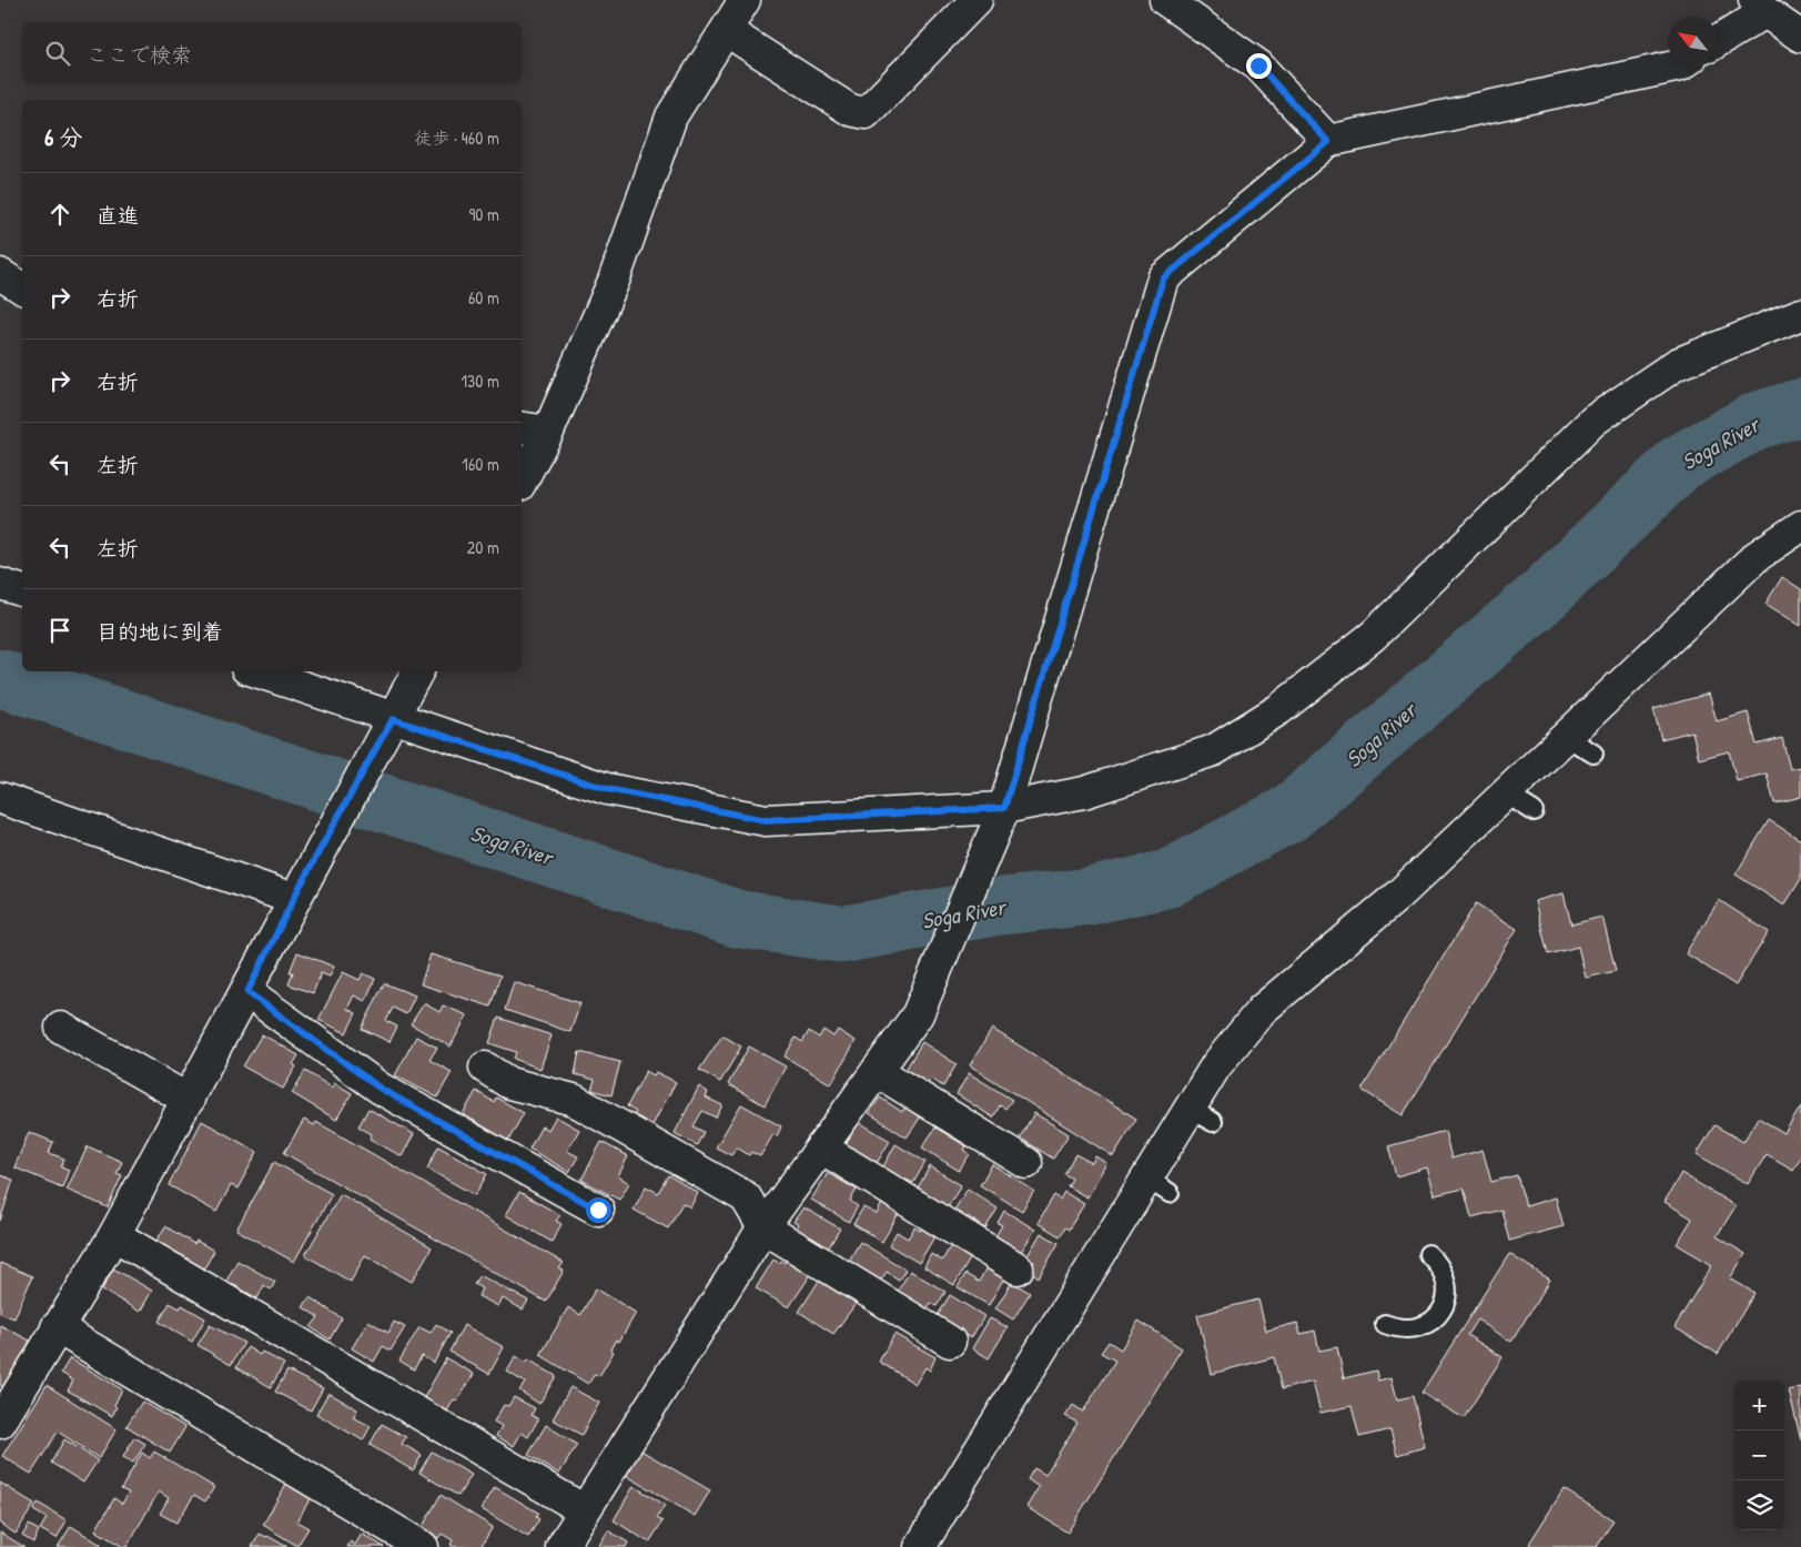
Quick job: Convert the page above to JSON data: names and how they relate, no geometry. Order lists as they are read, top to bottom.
{
  "water": ["Soga River"],
  "north": "top left",
  "page": {
    "search": "ここで検索",
    "heading": ["6 分", "徒歩 · 460 m"],
    "list": [
      ["直進", "90 m"],
      ["右折", "60 m"],
      ["右折", "130 m"],
      ["左折", "160 m"],
      ["左折", "20 m"],
      "目的地に到着"
    ],
    "map_buttons": ["+", "−"]
  }
}
